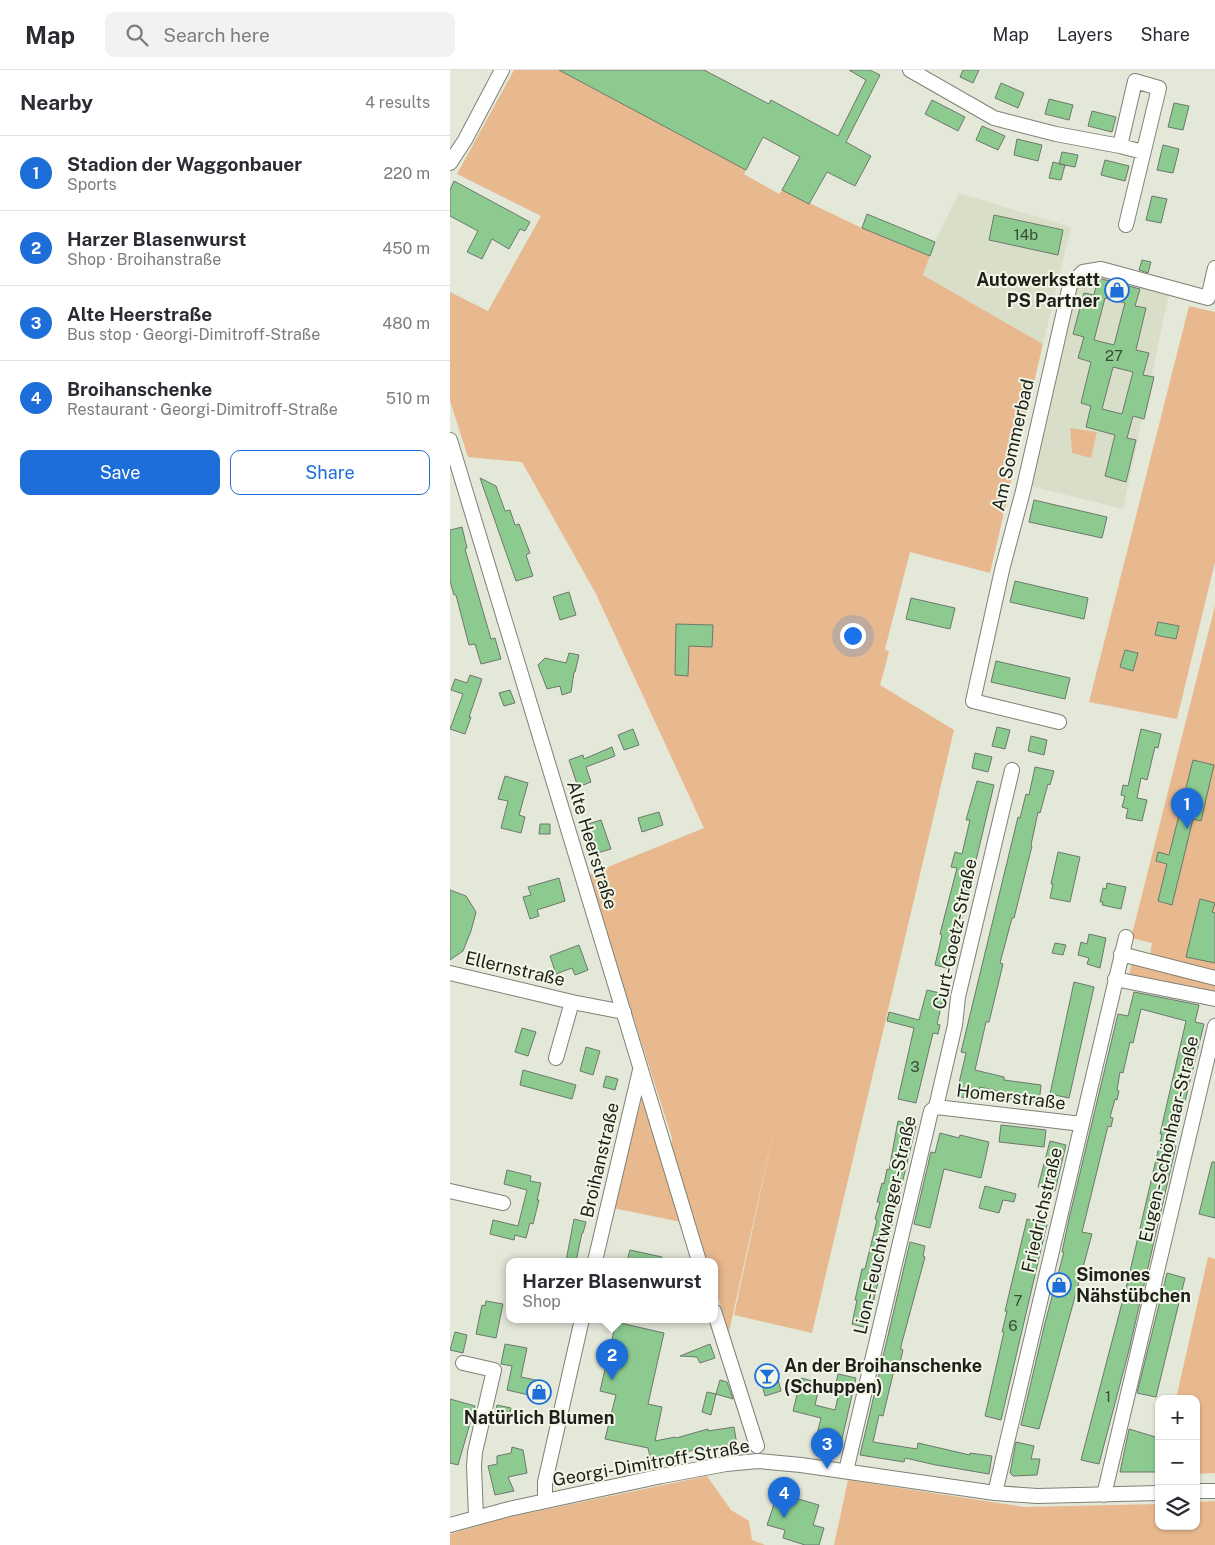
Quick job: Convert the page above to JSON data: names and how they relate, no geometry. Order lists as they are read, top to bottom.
{
  "streets": {
    "street": [
      "Am Sommerbad",
      "Alte Heerstraße",
      "Curt-Goetz-Straße",
      "Ellernstraße",
      "Homerstraße",
      "Eugen-Schönhaar-Straße",
      "Broihanstraße",
      "Friedrichstraße",
      "Lion-Feuchtwanger-Straße",
      "Georgi-Dimitroff-Straße"
    ]
  },
  "crossings": [
    ["Alte Heerstraße", "Ellernstraße"],
    ["Alte Heerstraße", "Broihanstraße"],
    ["Curt-Goetz-Straße", "Homerstraße"],
    ["Curt-Goetz-Straße", "Lion-Feuchtwanger-Straße"],
    ["Homerstraße", "Friedrichstraße"],
    ["Homerstraße", "Lion-Feuchtwanger-Straße"],
    ["Eugen-Schönhaar-Straße", "Georgi-Dimitroff-Straße"],
    ["Friedrichstraße", "Georgi-Dimitroff-Straße"],
    ["Lion-Feuchtwanger-Straße", "Georgi-Dimitroff-Straße"]
  ],
  "places": {
    "shop": ["Autowerkstatt PS Partner", "Simones Nähstübchen", "Natürlich Blumen"],
    "bar": ["An der Broihanschenke (Schuppen)"]
  },
  "house_numbers": [
    "14b",
    "27",
    "3",
    "7",
    "6",
    "1"
  ],
  "page": {
    "header": "Map",
    "search": "Search here",
    "nav": ["Map", "Layers", "Share"],
    "heading": ["Nearby", "4 results"],
    "list": [
      {
        "mark": "1",
        "name": "Stadion der Waggonbauer",
        "note": "Sports",
        "value": "220 m"
      },
      {
        "mark": "2",
        "name": "Harzer Blasenwurst",
        "note": "Shop · Broihanstraße",
        "value": "450 m"
      },
      {
        "mark": "3",
        "name": "Alte Heerstraße",
        "note": "Bus stop · Georgi-Dimitroff-Straße",
        "value": "480 m"
      },
      {
        "mark": "4",
        "name": "Broihanschenke",
        "note": "Restaurant · Georgi-Dimitroff-Straße",
        "value": "510 m"
      }
    ],
    "buttons": ["Save", "Share"],
    "pins": [
      "1",
      "2",
      "3",
      "4"
    ],
    "popup": ["Harzer Blasenwurst", "Shop"],
    "map_buttons": ["+", "−"]
  }
}
